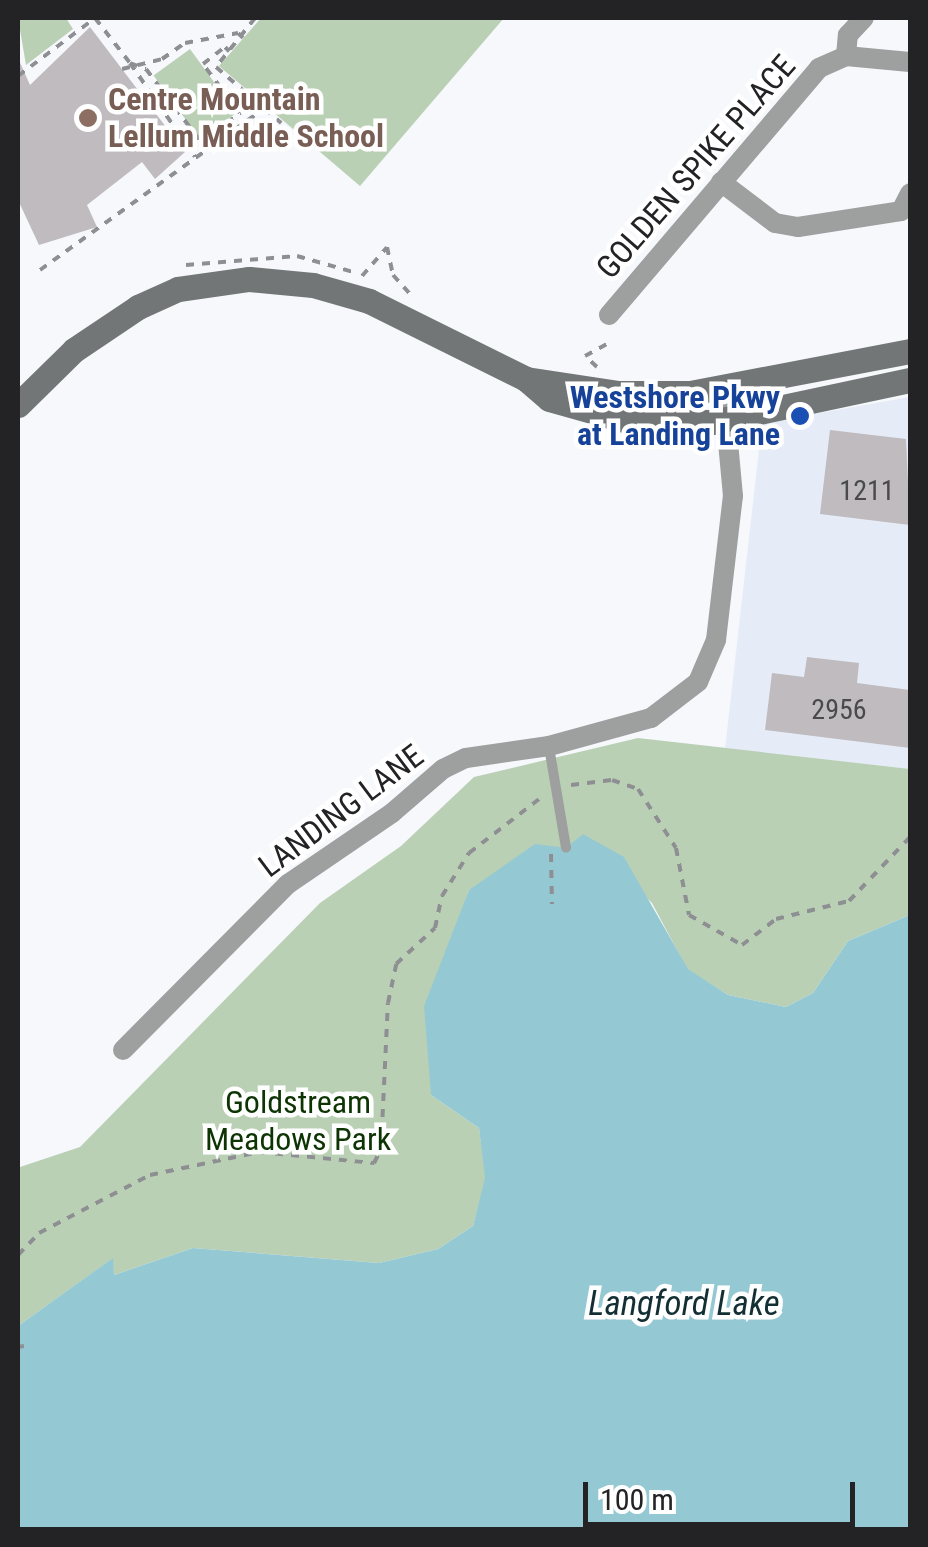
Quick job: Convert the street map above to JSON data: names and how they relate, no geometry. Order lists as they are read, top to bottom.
{
  "streets": {
    "street": ["GOLDEN SPIKE PLACE", "LANDING LANE"]
  },
  "water": ["Langford Lake"],
  "parks": ["Goldstream Meadows Park"],
  "places": ["Centre Mountain Lellum Middle School", "Westshore Pkwy at Landing Lane"],
  "house_numbers": ["1211", "2956"],
  "scale_bar": "100 m"
}
